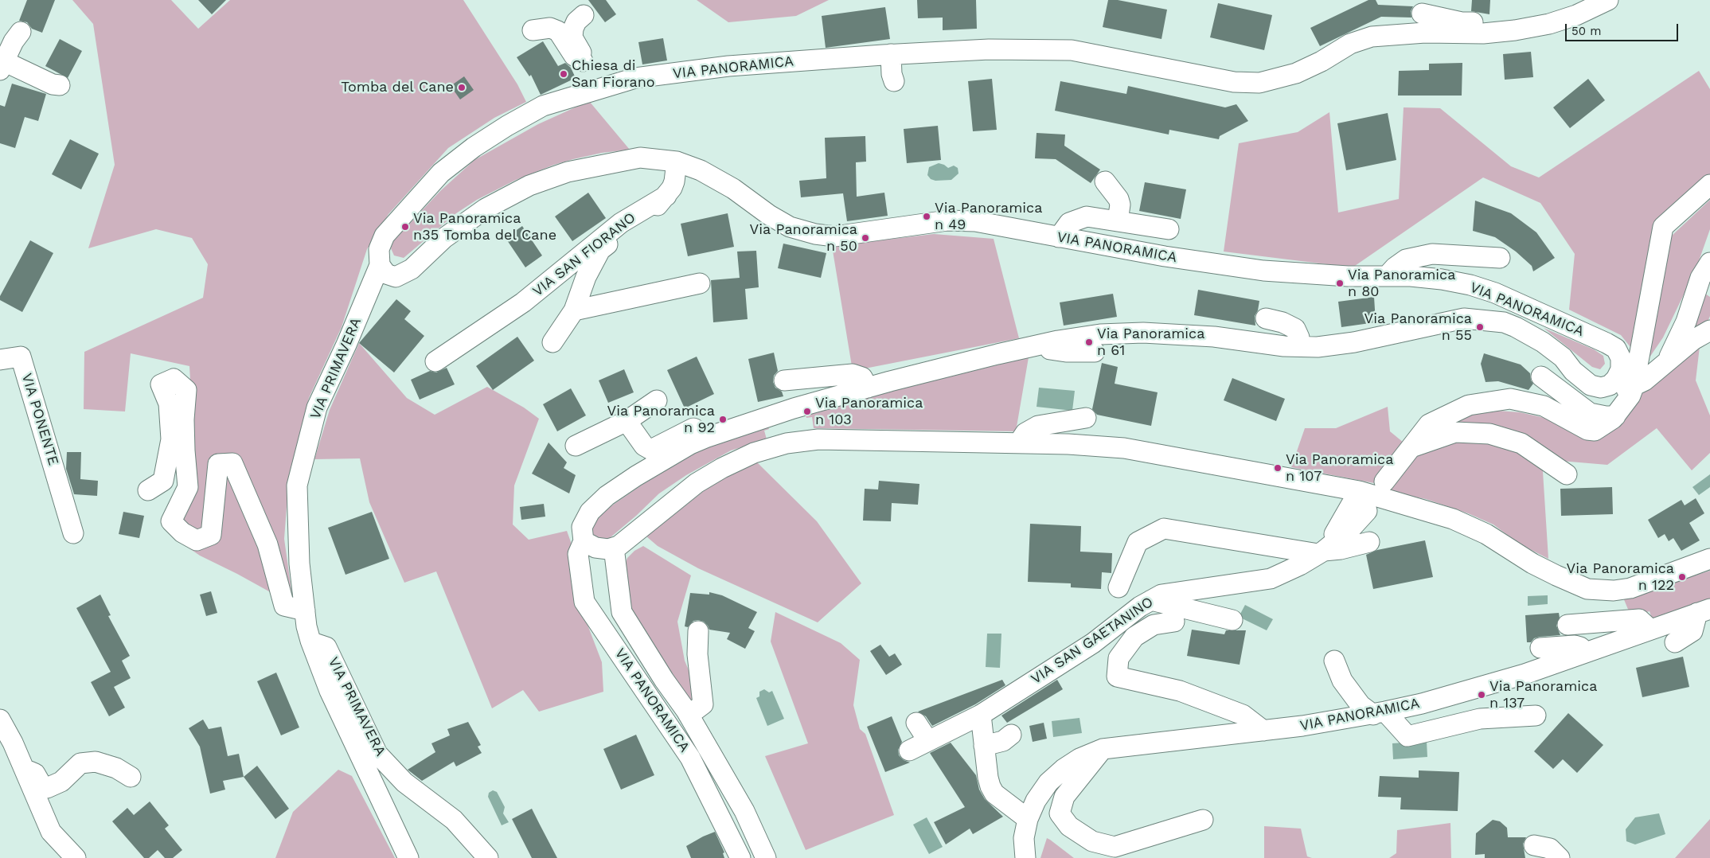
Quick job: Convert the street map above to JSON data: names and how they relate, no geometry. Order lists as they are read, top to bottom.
{
  "streets": {
    "street": [
      "VIA PANORAMICA",
      "VIA SAN FIORANO",
      "VIA PRIMAVERA",
      "VIA PONENTE",
      "VIA SAN GAETANINO"
    ]
  },
  "crossings": [
    ["VIA PANORAMICA", "VIA SAN FIORANO"],
    ["VIA PANORAMICA", "VIA PRIMAVERA"]
  ],
  "places": [
    "Chiesa di San Fiorano",
    "Tomba del Cane",
    "Via Panoramica n 49",
    "Via Panoramica n35 Tomba del Cane",
    "Via Panoramica n 50",
    "Via Panoramica n 80",
    "Via Panoramica n 55",
    "Via Panoramica n 61",
    "Via Panoramica n 103",
    "Via Panoramica n 92",
    "Via Panoramica n 107",
    "Via Panoramica n 122",
    "Via Panoramica n 137"
  ],
  "scale_bar": "50 m"
}
